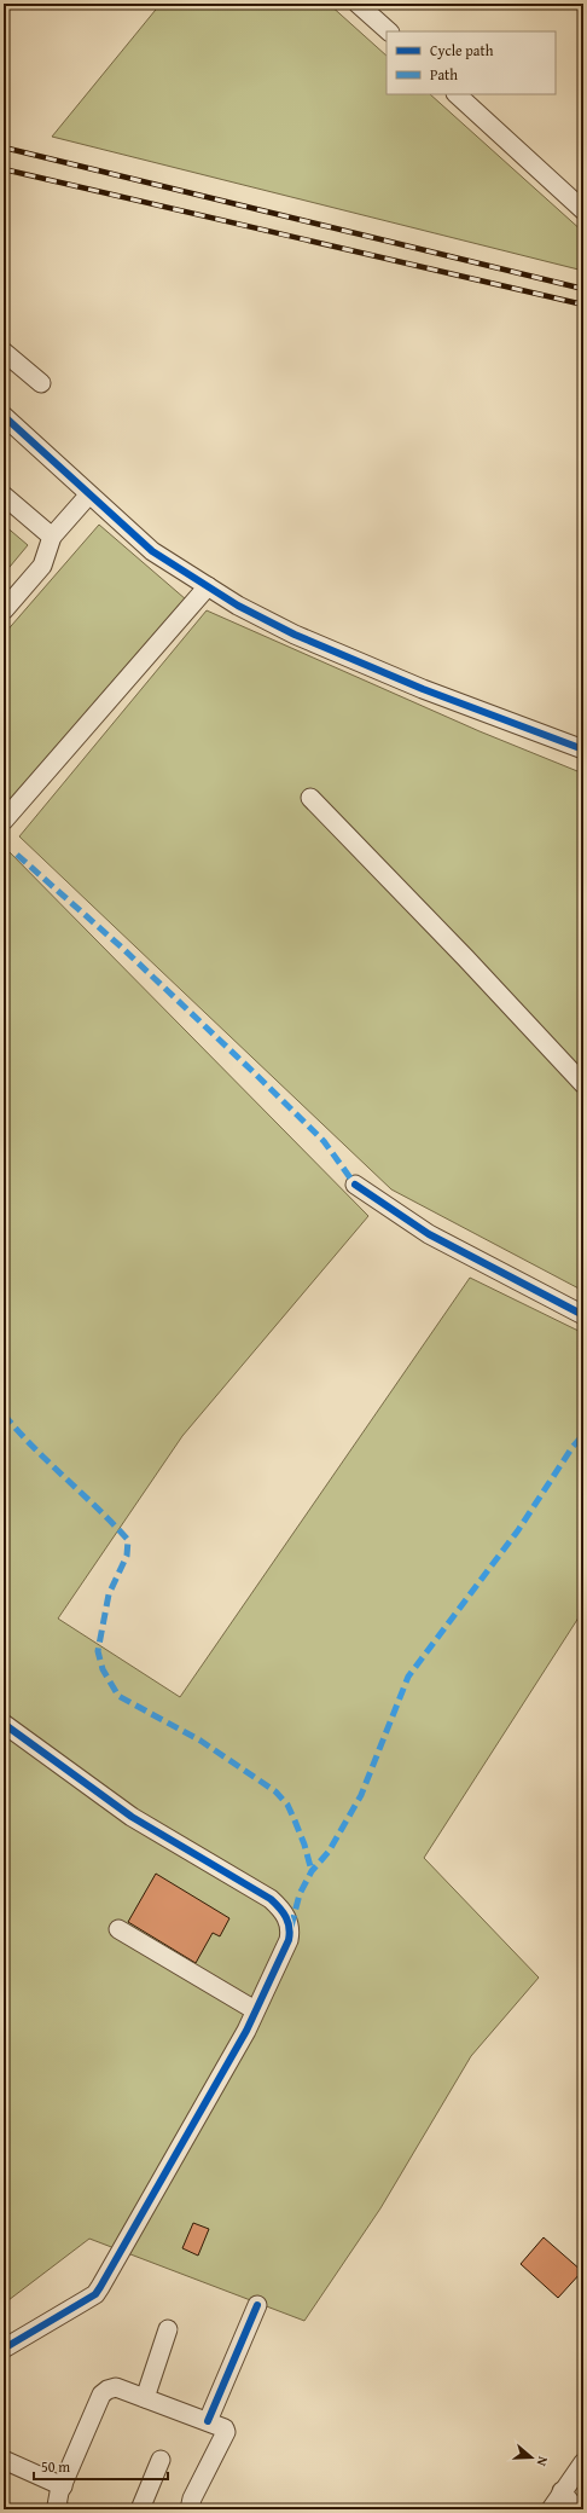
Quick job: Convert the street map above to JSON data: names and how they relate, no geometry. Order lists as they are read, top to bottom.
{
  "legend": ["Cycle path", "Path"],
  "scale_bar": "50 m",
  "north": "right"
}
